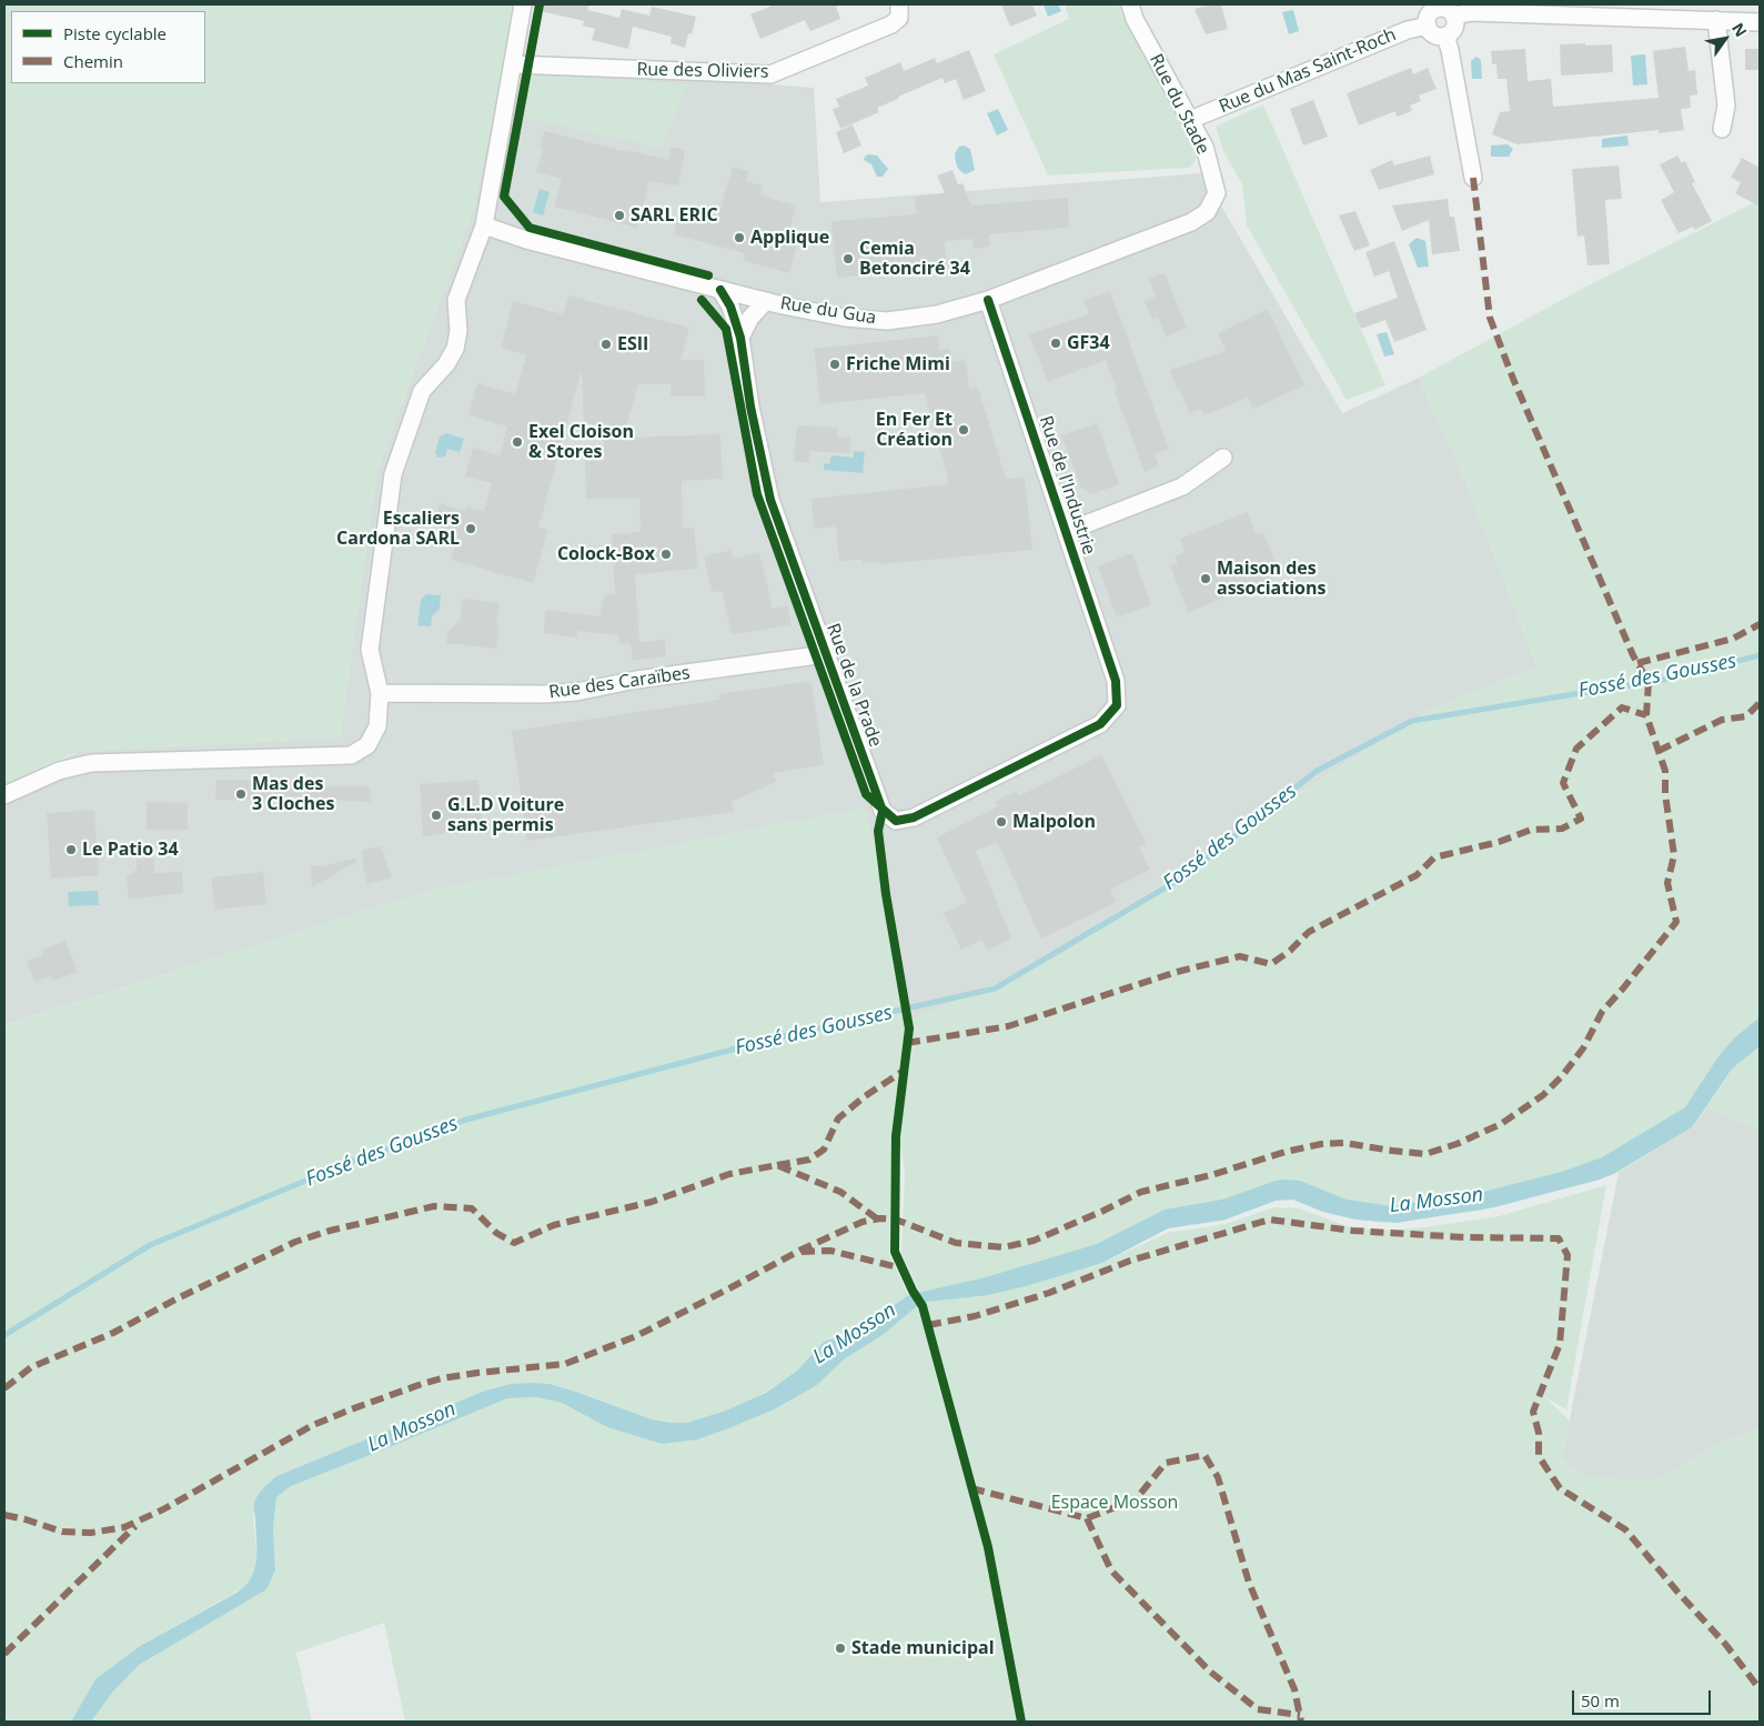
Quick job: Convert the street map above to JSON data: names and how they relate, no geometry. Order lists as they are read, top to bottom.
{
  "streets": {
    "street": [
      "Rue des Oliviers",
      "Rue du Mas Saint-Roch",
      "Rue du Stade",
      "Rue du Gua",
      "Rue de l'Industrie",
      "Rue des Caraïbes",
      "Rue de la Prade"
    ]
  },
  "crossings": [
    ["Rue du Mas Saint-Roch", "Rue du Stade"],
    ["Rue du Stade", "Rue du Gua"],
    ["Rue du Gua", "Rue de l'Industrie"],
    ["Rue du Gua", "Rue de la Prade"],
    ["Rue de l'Industrie", "Rue de la Prade"],
    ["Rue des Caraïbes", "Rue de la Prade"]
  ],
  "water": ["Fossé des Gousses", "La Mosson"],
  "parks": ["Espace Mosson"],
  "places": [
    "SARL ERIC",
    "Applique",
    "Cemia Betonciré 34",
    "GF34",
    "ESII",
    "Friche Mimi",
    "En Fer Et Création",
    "Exel Cloison & Stores",
    "Escaliers Cardona SARL",
    "Colock-Box",
    "Maison des associations",
    "Mas des 3 Cloches",
    "G.L.D Voiture sans permis",
    "Malpolon",
    "Le Patio 34",
    "Stade municipal"
  ],
  "legend": ["Piste cyclable", "Chemin"],
  "scale_bar": "50 m",
  "north": "top right"
}
